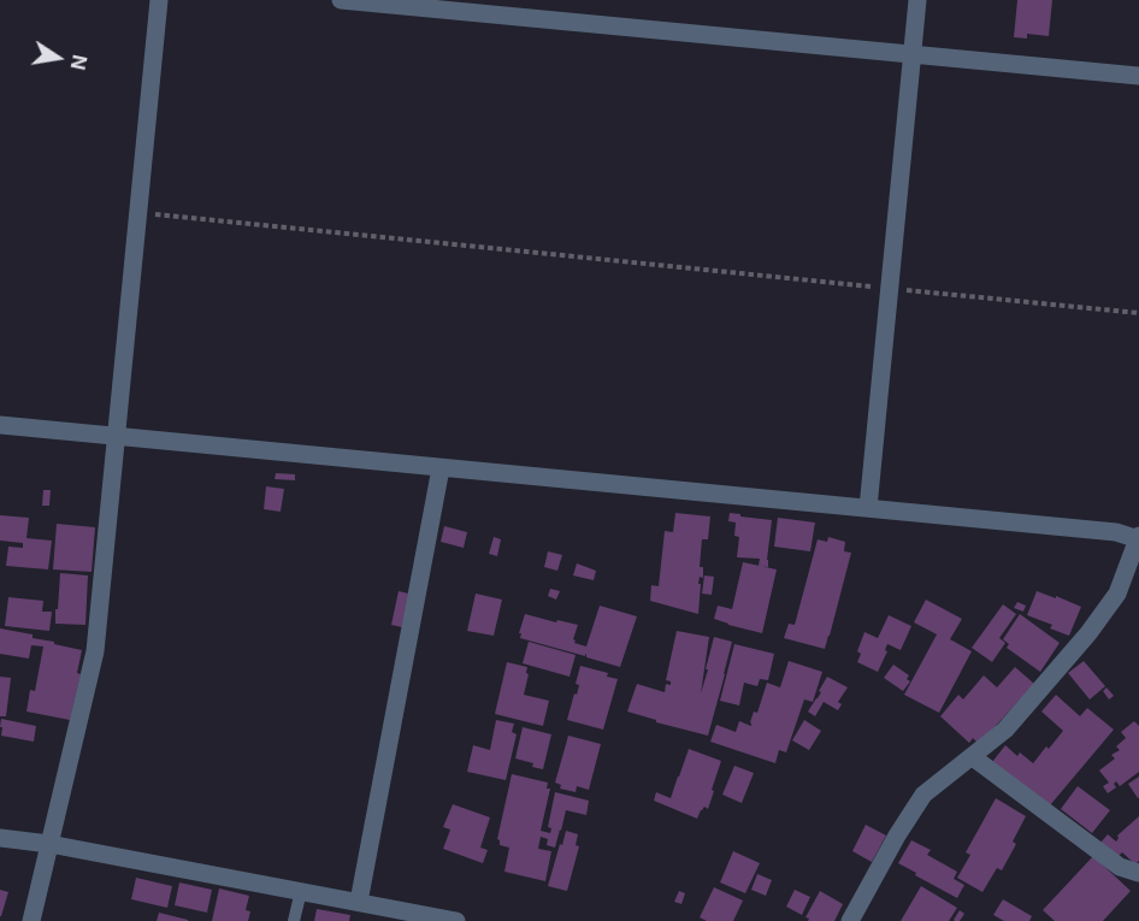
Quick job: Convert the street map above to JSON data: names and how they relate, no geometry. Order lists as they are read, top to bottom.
{
  "north": "right"
}
